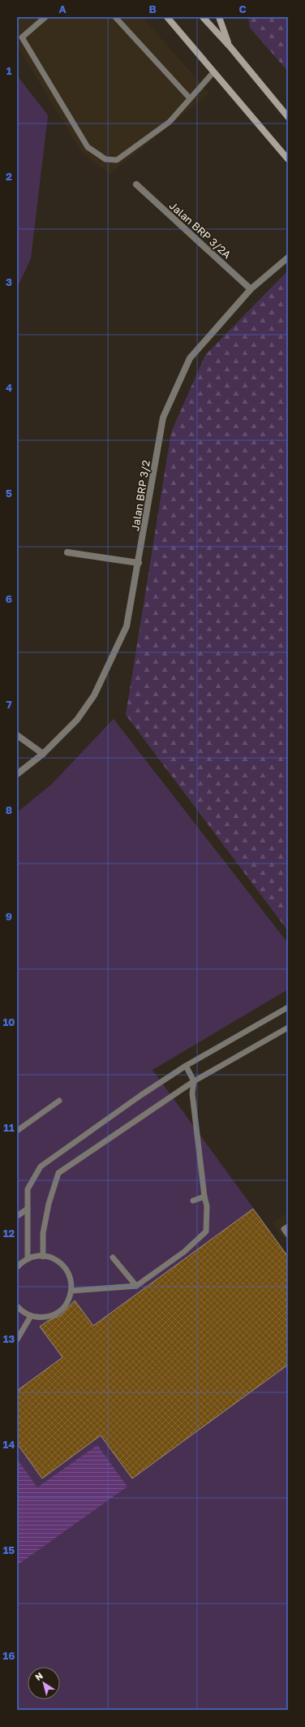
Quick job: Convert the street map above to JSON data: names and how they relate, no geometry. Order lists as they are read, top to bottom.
{
  "streets": {
    "street": ["Jalan BRP 3/2A", "Jalan BRP 3/2"]
  },
  "crossings": [
    ["Jalan BRP 3/2A", "Jalan BRP 3/2"]
  ],
  "north": "top left",
  "grid": {
    "columns": ["A", "B", "C"],
    "rows": [
      "1",
      "2",
      "3",
      "4",
      "5",
      "6",
      "7",
      "8",
      "9",
      "10",
      "11",
      "12",
      "13",
      "14",
      "15",
      "16"
    ]
  }
}
